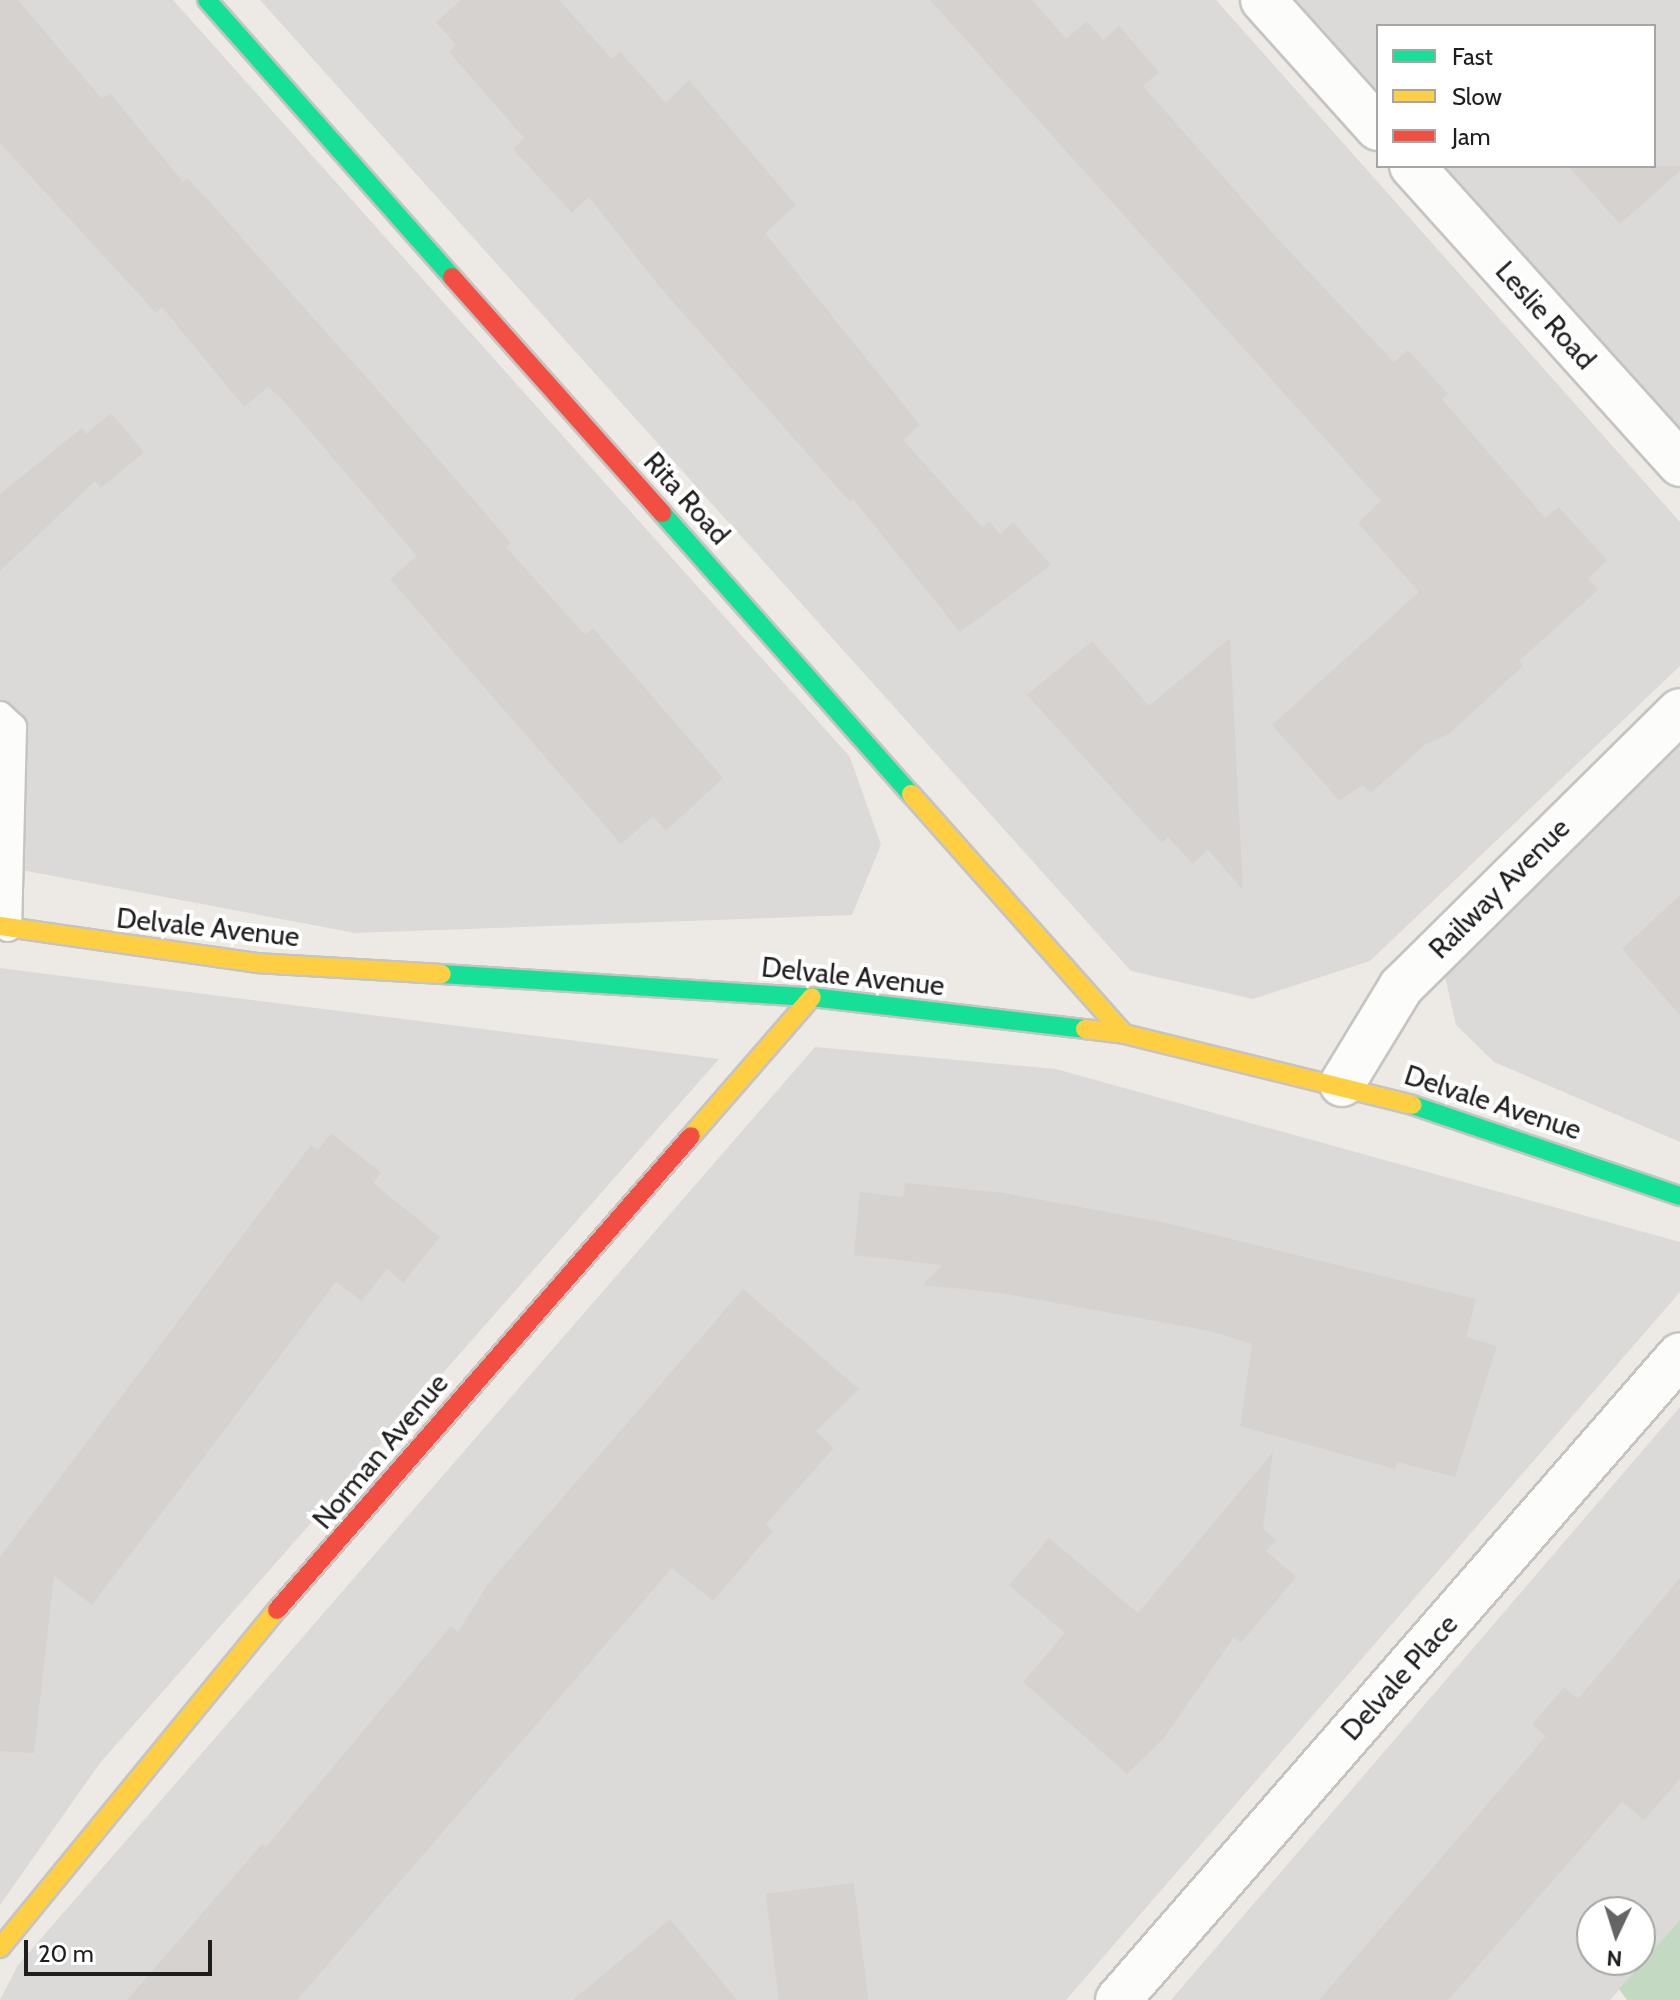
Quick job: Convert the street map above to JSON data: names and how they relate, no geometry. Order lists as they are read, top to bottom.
{
  "streets": {
    "street": [
      "Leslie Road",
      "Rita Road",
      "Railway Avenue",
      "Delvale Avenue",
      "Norman Avenue",
      "Delvale Place"
    ]
  },
  "crossings": [
    ["Rita Road", "Delvale Avenue"],
    ["Railway Avenue", "Delvale Avenue"],
    ["Delvale Avenue", "Norman Avenue"]
  ],
  "legend": ["Fast", "Slow", "Jam"],
  "scale_bar": "20 m",
  "north": "bottom"
}
